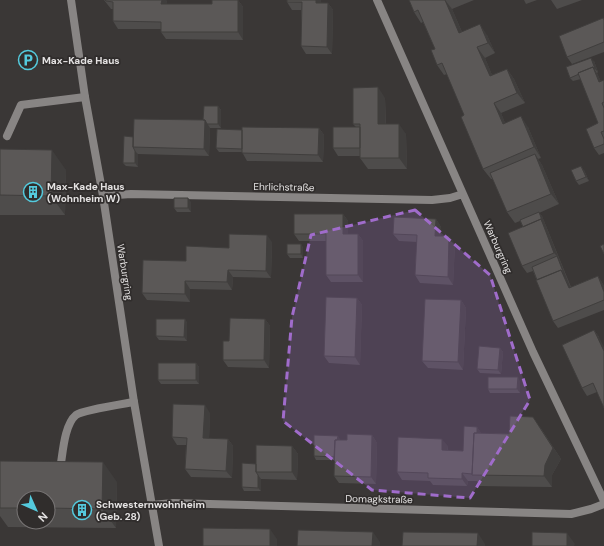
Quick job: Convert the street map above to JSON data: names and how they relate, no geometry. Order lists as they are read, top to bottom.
{
  "streets": {
    "street": ["Ehrlichstraße", "Warburgring", "Domagkstraße"]
  },
  "crossings": [
    ["Ehrlichstraße", "Warburgring"],
    ["Warburgring", "Domagkstraße"]
  ],
  "places": {
    "parking": ["Max-Kade Haus"],
    "building": ["Max-Kade Haus (Wohnheim W)", "Schwesternwohnheim (Geb. 28)"]
  },
  "north": "bottom right"
}
